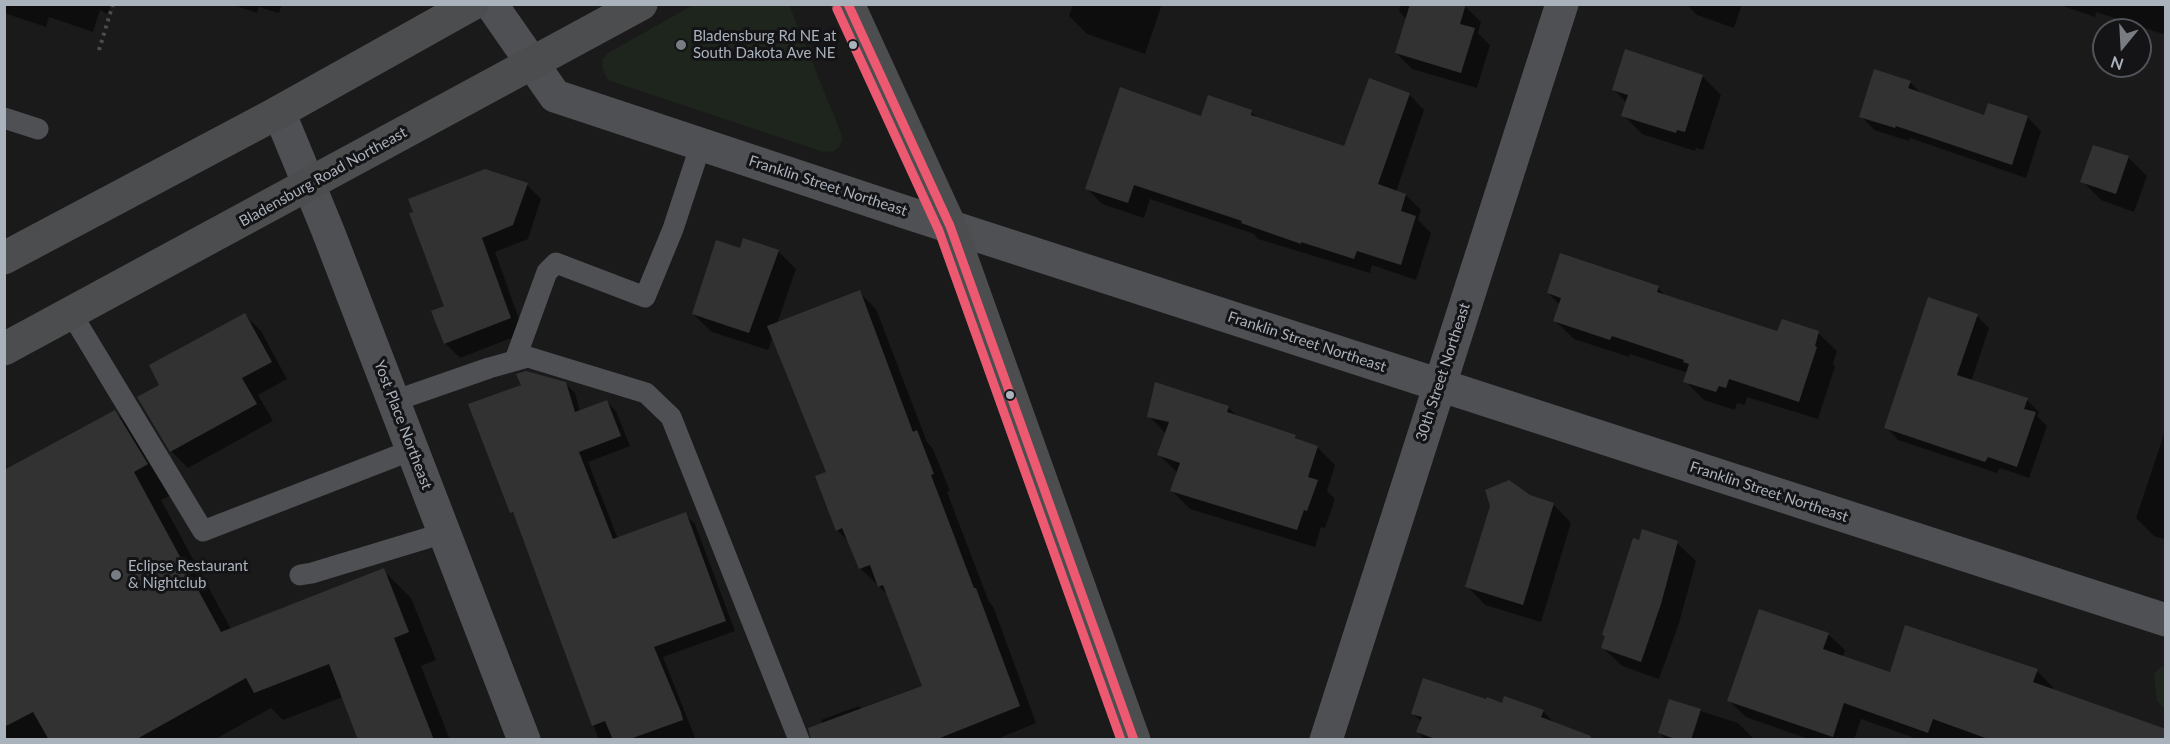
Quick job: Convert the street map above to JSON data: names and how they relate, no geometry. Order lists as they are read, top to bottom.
{
  "streets": {
    "main road": ["Bladensburg Road Northeast"],
    "street": ["Franklin Street Northeast", "30th Street Northeast", "Yost Place Northeast"]
  },
  "crossings": [
    ["Bladensburg Road Northeast", "Franklin Street Northeast"],
    ["Bladensburg Road Northeast", "Yost Place Northeast"],
    ["Franklin Street Northeast", "30th Street Northeast"]
  ],
  "places": ["Bladensburg Rd NE at South Dakota Ave NE", "Eclipse Restaurant & Nightclub"],
  "north": "bottom"
}
